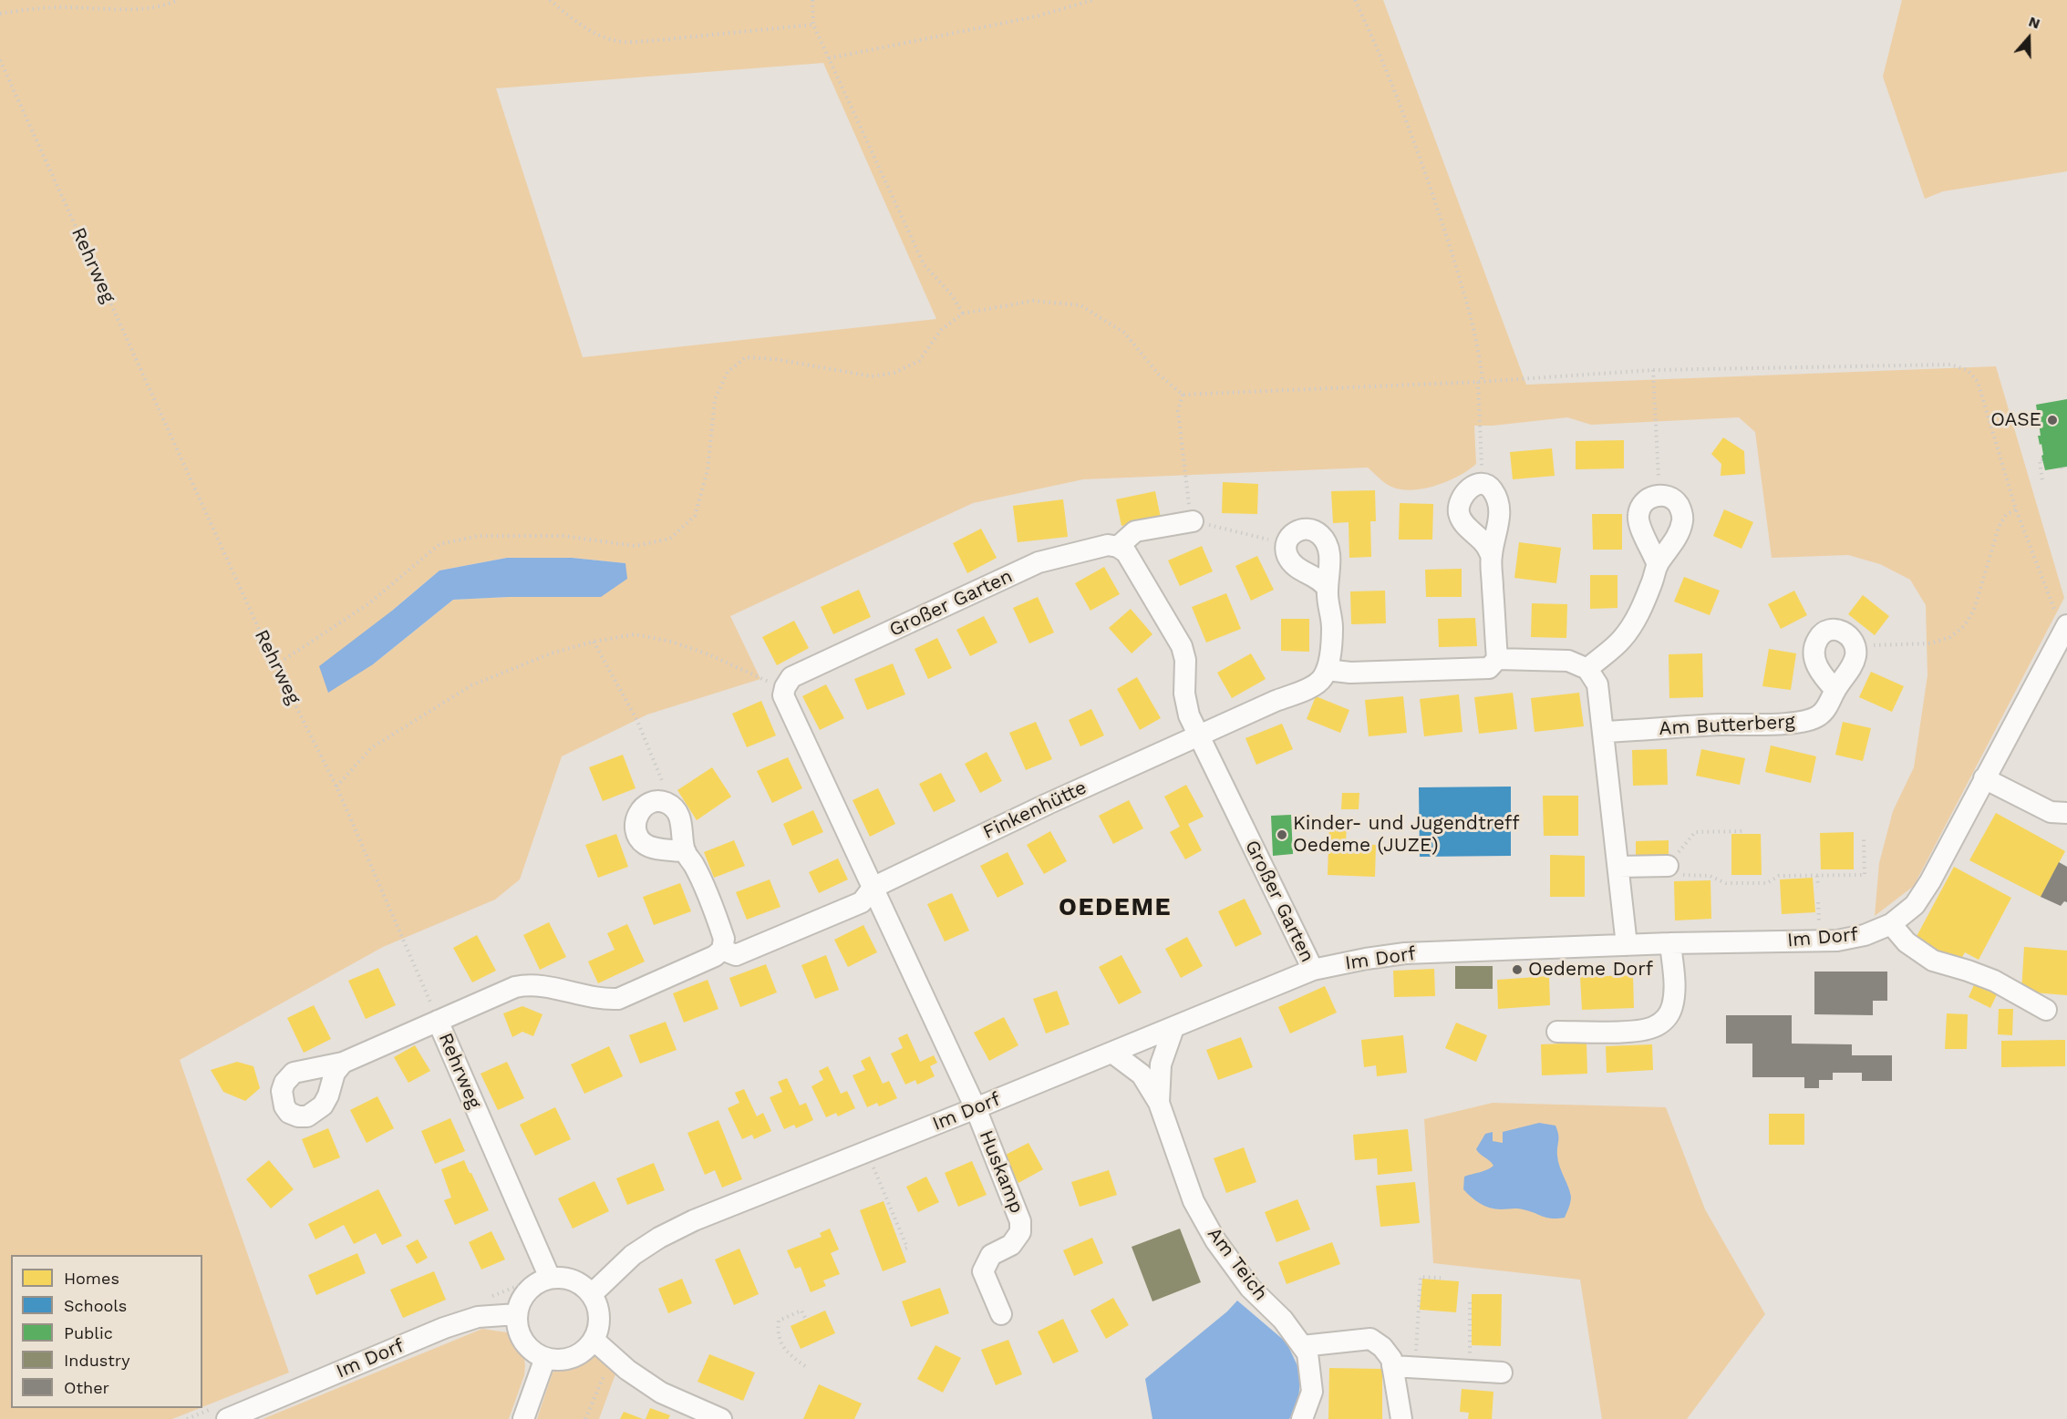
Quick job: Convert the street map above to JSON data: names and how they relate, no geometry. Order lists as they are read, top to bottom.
{
  "streets": {
    "street": [
      "Rehrweg",
      "Großer Garten",
      "Am Butterberg",
      "Finkenhütte",
      "Im Dorf",
      "Huskamp",
      "Am Teich"
    ]
  },
  "crossings": [
    ["Rehrweg", "Im Dorf"],
    ["Großer Garten", "Finkenhütte"],
    ["Großer Garten", "Im Dorf"],
    ["Im Dorf", "Huskamp"],
    ["Im Dorf", "Am Teich"]
  ],
  "districts": ["OEDEME"],
  "places": ["OASE", "Kinder- und Jugendtreff Oedeme (JUZE)", "Oedeme Dorf"],
  "legend": [
    "Homes",
    "Schools",
    "Public",
    "Industry",
    "Other"
  ],
  "north": "top"
}
